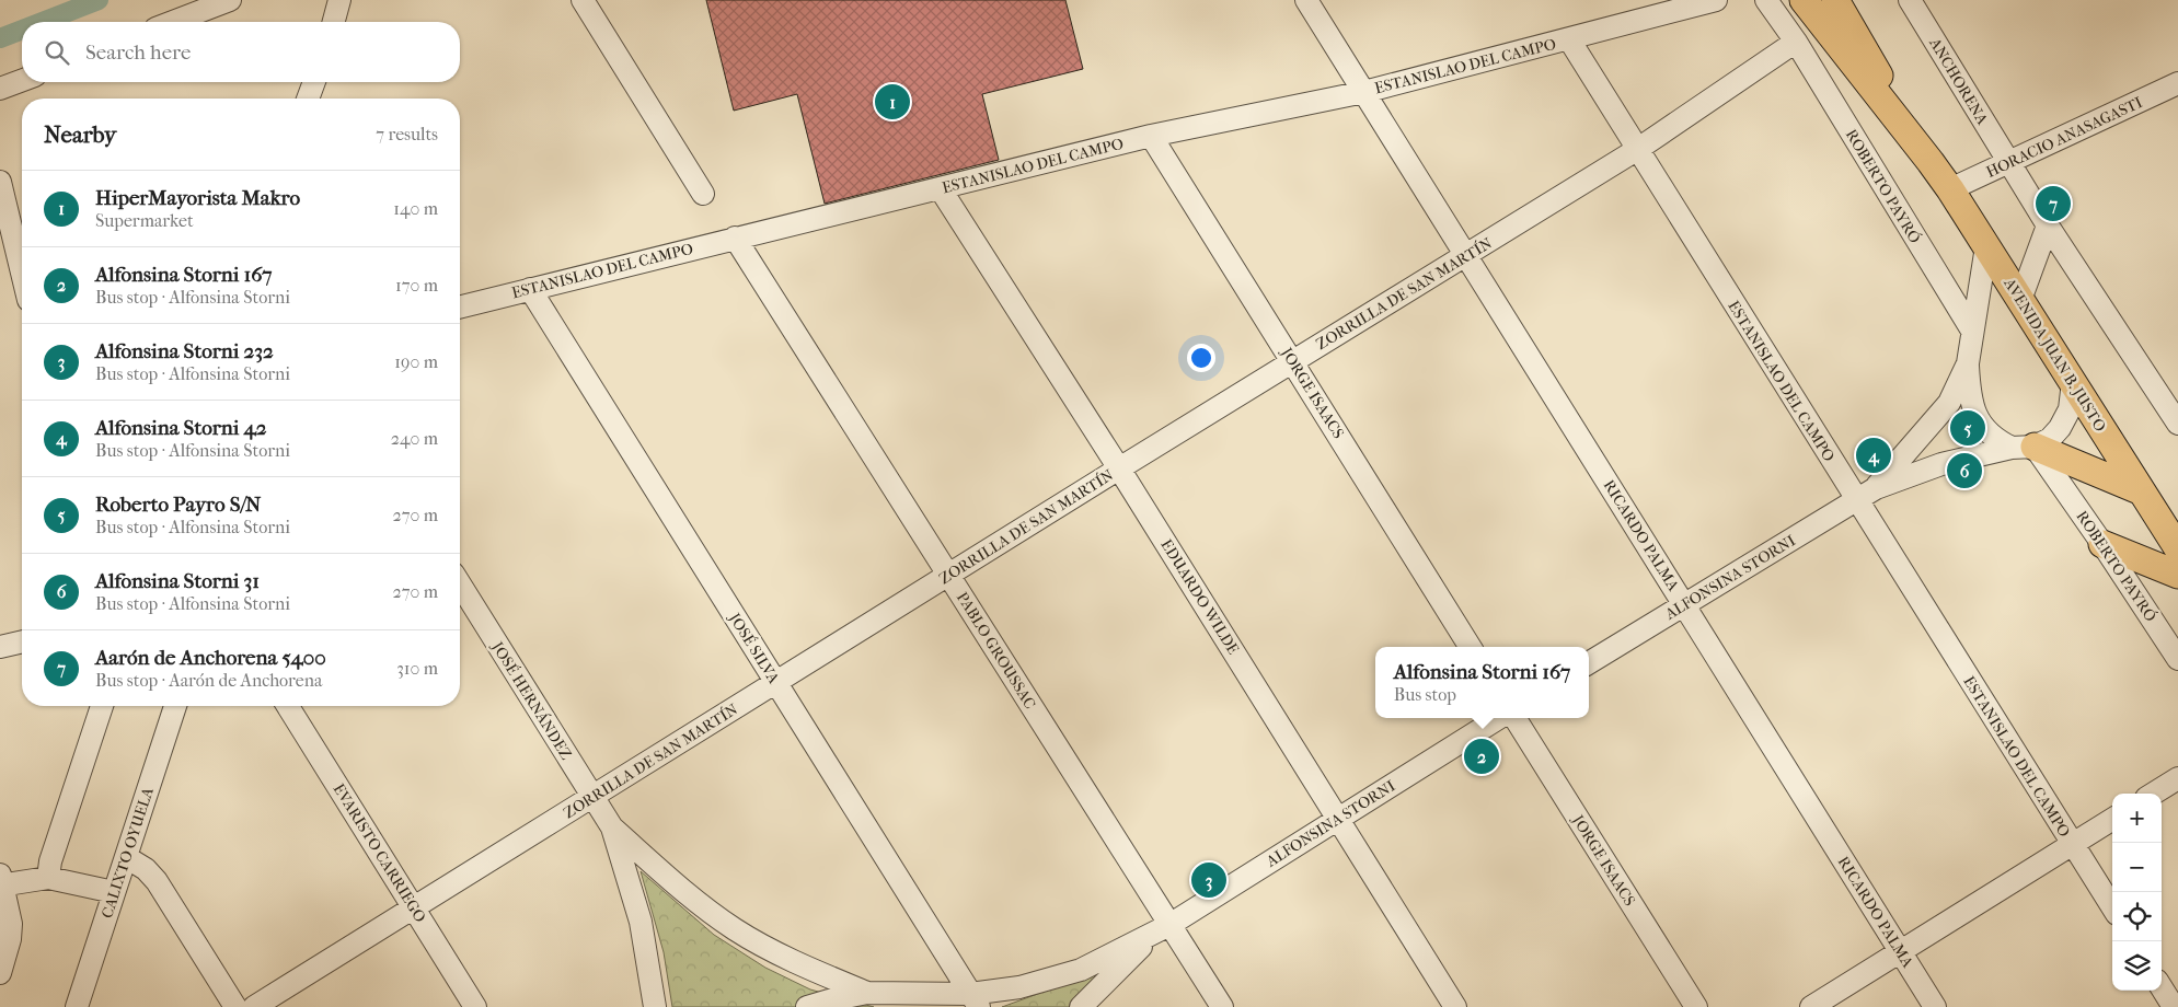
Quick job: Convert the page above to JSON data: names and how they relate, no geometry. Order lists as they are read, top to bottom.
{
  "streets": {
    "main road": ["AVENIDA JUAN B. JUSTO"],
    "street": [
      "ESTANISLAO DEL CAMPO",
      "ANCHORENA",
      "HORACIO ANASAGASTI",
      "ROBERTO PAYRÓ",
      "ZORRILLA DE SAN MARTÍN",
      "JORGE ISAACS",
      "RICARDO PALMA",
      "ALFONSINA STORNI",
      "EDUARDO WILDE",
      "JOSÉ SILVA",
      "PABLO GROUSSAC",
      "JOSÉ HERNÁNDEZ",
      "CALIXTO OYUELA",
      "EVARISTO CARRIEGO"
    ]
  },
  "crossings": [
    ["ESTANISLAO DEL CAMPO", "ZORRILLA DE SAN MARTÍN"],
    ["ESTANISLAO DEL CAMPO", "JORGE ISAACS"],
    ["ESTANISLAO DEL CAMPO", "RICARDO PALMA"],
    ["ESTANISLAO DEL CAMPO", "ALFONSINA STORNI"],
    ["ESTANISLAO DEL CAMPO", "EDUARDO WILDE"],
    ["ESTANISLAO DEL CAMPO", "JOSÉ SILVA"],
    ["ESTANISLAO DEL CAMPO", "PABLO GROUSSAC"],
    ["ANCHORENA", "HORACIO ANASAGASTI"],
    ["HORACIO ANASAGASTI", "AVENIDA JUAN B. JUSTO"],
    ["ROBERTO PAYRÓ", "ZORRILLA DE SAN MARTÍN"],
    ["ROBERTO PAYRÓ", "ALFONSINA STORNI"],
    ["ZORRILLA DE SAN MARTÍN", "JORGE ISAACS"],
    ["ZORRILLA DE SAN MARTÍN", "RICARDO PALMA"],
    ["ZORRILLA DE SAN MARTÍN", "EDUARDO WILDE"],
    ["ZORRILLA DE SAN MARTÍN", "JOSÉ SILVA"],
    ["ZORRILLA DE SAN MARTÍN", "PABLO GROUSSAC"],
    ["ZORRILLA DE SAN MARTÍN", "JOSÉ HERNÁNDEZ"],
    ["ZORRILLA DE SAN MARTÍN", "EVARISTO CARRIEGO"],
    ["AVENIDA JUAN B. JUSTO", "ALFONSINA STORNI"],
    ["RICARDO PALMA", "ALFONSINA STORNI"],
    ["ALFONSINA STORNI", "EDUARDO WILDE"],
    ["ALFONSINA STORNI", "JOSÉ SILVA"],
    ["ALFONSINA STORNI", "PABLO GROUSSAC"],
    ["ALFONSINA STORNI", "JOSÉ HERNÁNDEZ"]
  ],
  "page": {
    "search": "Search here",
    "pins": [
      "1",
      "7",
      "5",
      "4",
      "6",
      "2",
      "3"
    ],
    "heading": ["Nearby", "7 results"],
    "list": [
      {
        "mark": "1",
        "name": "HiperMayorista Makro",
        "note": "Supermarket",
        "value": "140 m"
      },
      {
        "mark": "2",
        "name": "Alfonsina Storni 167",
        "note": "Bus stop · Alfonsina Storni",
        "value": "170 m"
      },
      {
        "mark": "3",
        "name": "Alfonsina Storni 232",
        "note": "Bus stop · Alfonsina Storni",
        "value": "190 m"
      },
      {
        "mark": "4",
        "name": "Alfonsina Storni 42",
        "note": "Bus stop · Alfonsina Storni",
        "value": "240 m"
      },
      {
        "mark": "5",
        "name": "Roberto Payro S/N",
        "note": "Bus stop · Alfonsina Storni",
        "value": "270 m"
      },
      {
        "mark": "6",
        "name": "Alfonsina Storni 31",
        "note": "Bus stop · Alfonsina Storni",
        "value": "270 m"
      },
      {
        "mark": "7",
        "name": "Aarón de Anchorena 5400",
        "note": "Bus stop · Aarón de Anchorena",
        "value": "310 m"
      }
    ],
    "popup": ["Alfonsina Storni 167", "Bus stop"],
    "map_buttons": ["+", "−"]
  }
}
